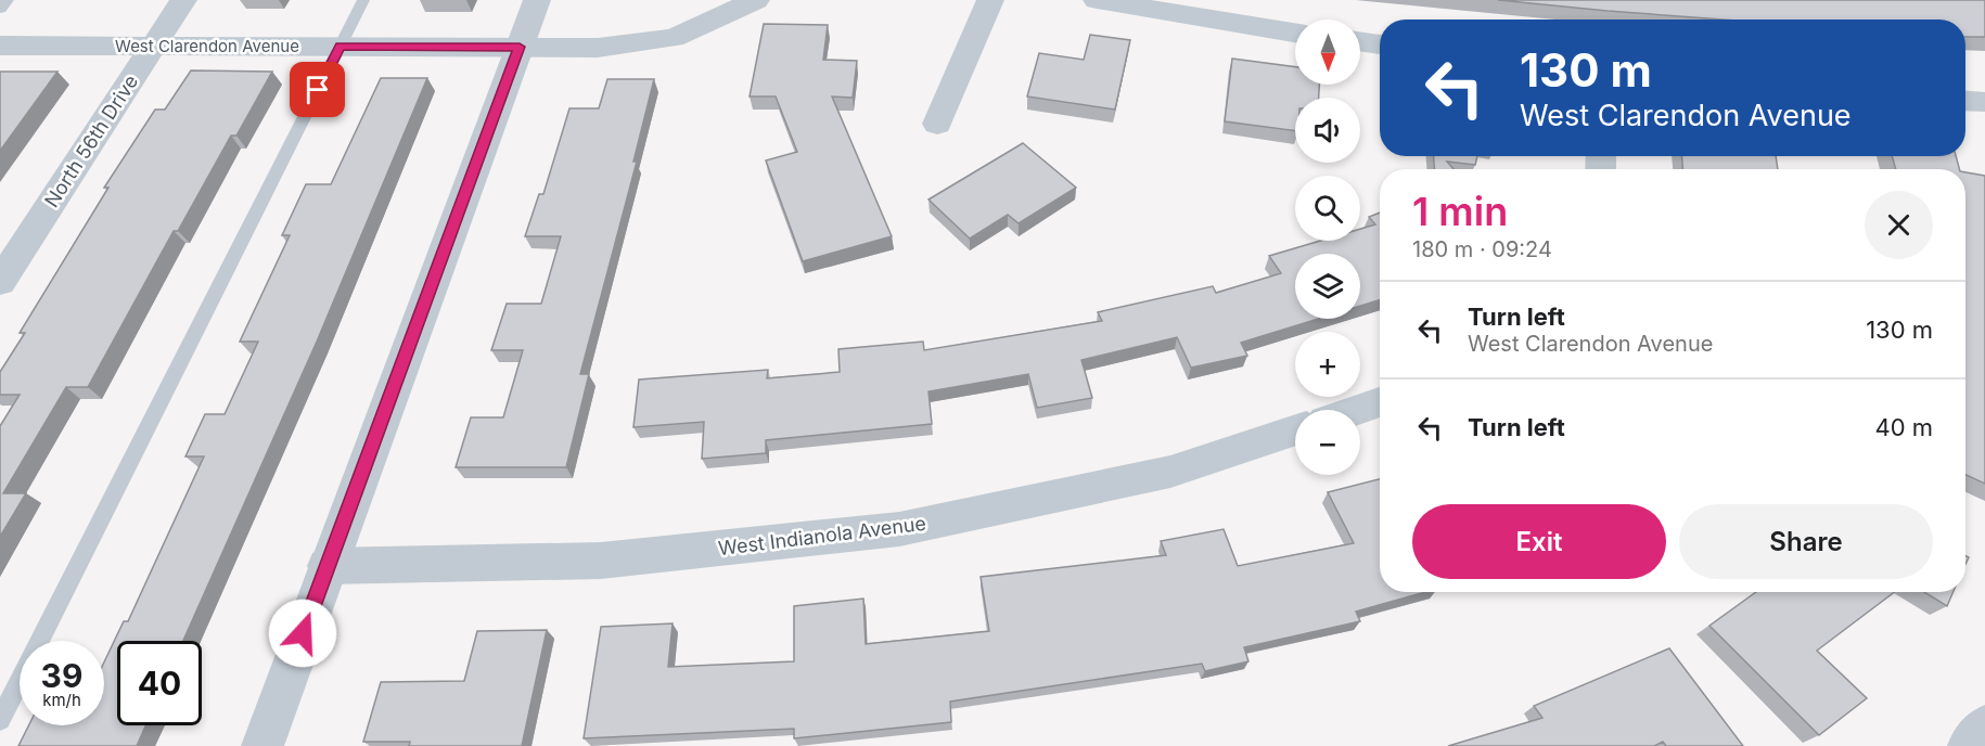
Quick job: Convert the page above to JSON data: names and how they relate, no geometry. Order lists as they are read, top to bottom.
{
  "streets": {
    "street": ["West Clarendon Avenue", "North 56th Drive", "West Indianola Avenue"]
  },
  "crossings": [
    ["West Clarendon Avenue", "North 56th Drive"]
  ],
  "north": "bottom",
  "page": {
    "map_buttons": ["+", "−"],
    "turn": ["130 m", "West Clarendon Avenue"],
    "heading": ["1 min", "180 m · 09:24"],
    "list": [
      {
        "name": "Turn left",
        "note": "West Clarendon Avenue",
        "value": "130 m"
      },
      {
        "name": "Turn left",
        "value": "40 m"
      }
    ],
    "buttons": ["Exit", "Share"],
    "speed": "39 km/h",
    "limit": "40"
  }
}
